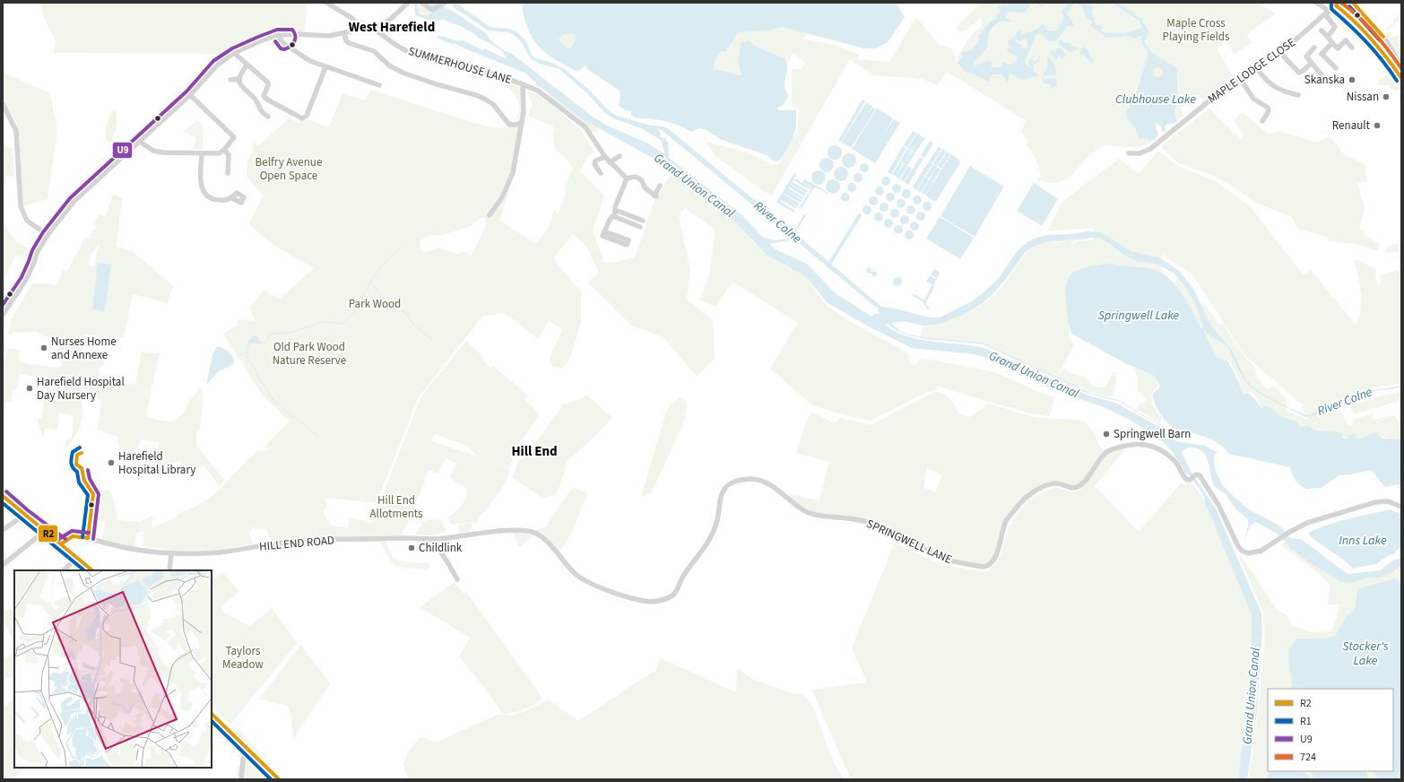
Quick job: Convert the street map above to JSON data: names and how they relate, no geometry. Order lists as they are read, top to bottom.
{
  "streets": {
    "street": [
      "SUMMERHOUSE LANE",
      "MAPLE LODGE CLOSE",
      "SPRINGWELL LANE",
      "HILL END ROAD"
    ]
  },
  "crossings": [
    ["SPRINGWELL LANE", "HILL END ROAD"]
  ],
  "districts": ["West Harefield", "Hill End"],
  "water": [
    "Clubhouse Lake",
    "Grand Union Canal",
    "River Colne",
    "Springwell Lake",
    "Inns Lake",
    "Stocker's Lake"
  ],
  "parks": [
    "Maple Cross Playing Fields",
    "Belfry Avenue Open Space",
    "Park Wood",
    "Old Park Wood Nature Reserve",
    "Hill End Allotments",
    "Taylors Meadow"
  ],
  "places": [
    "Skanska",
    "Nissan",
    "Renault",
    "Nurses Home and Annexe",
    "Harefield Hospital Day Nursery",
    "Springwell Barn",
    "Harefield Hospital Library",
    "Childlink"
  ],
  "lines": [
    "transit line R2",
    "transit line R1",
    "transit line 724",
    "transit line U9"
  ],
  "legend": [
    "R2",
    "R1",
    "U9",
    "724"
  ]
}
